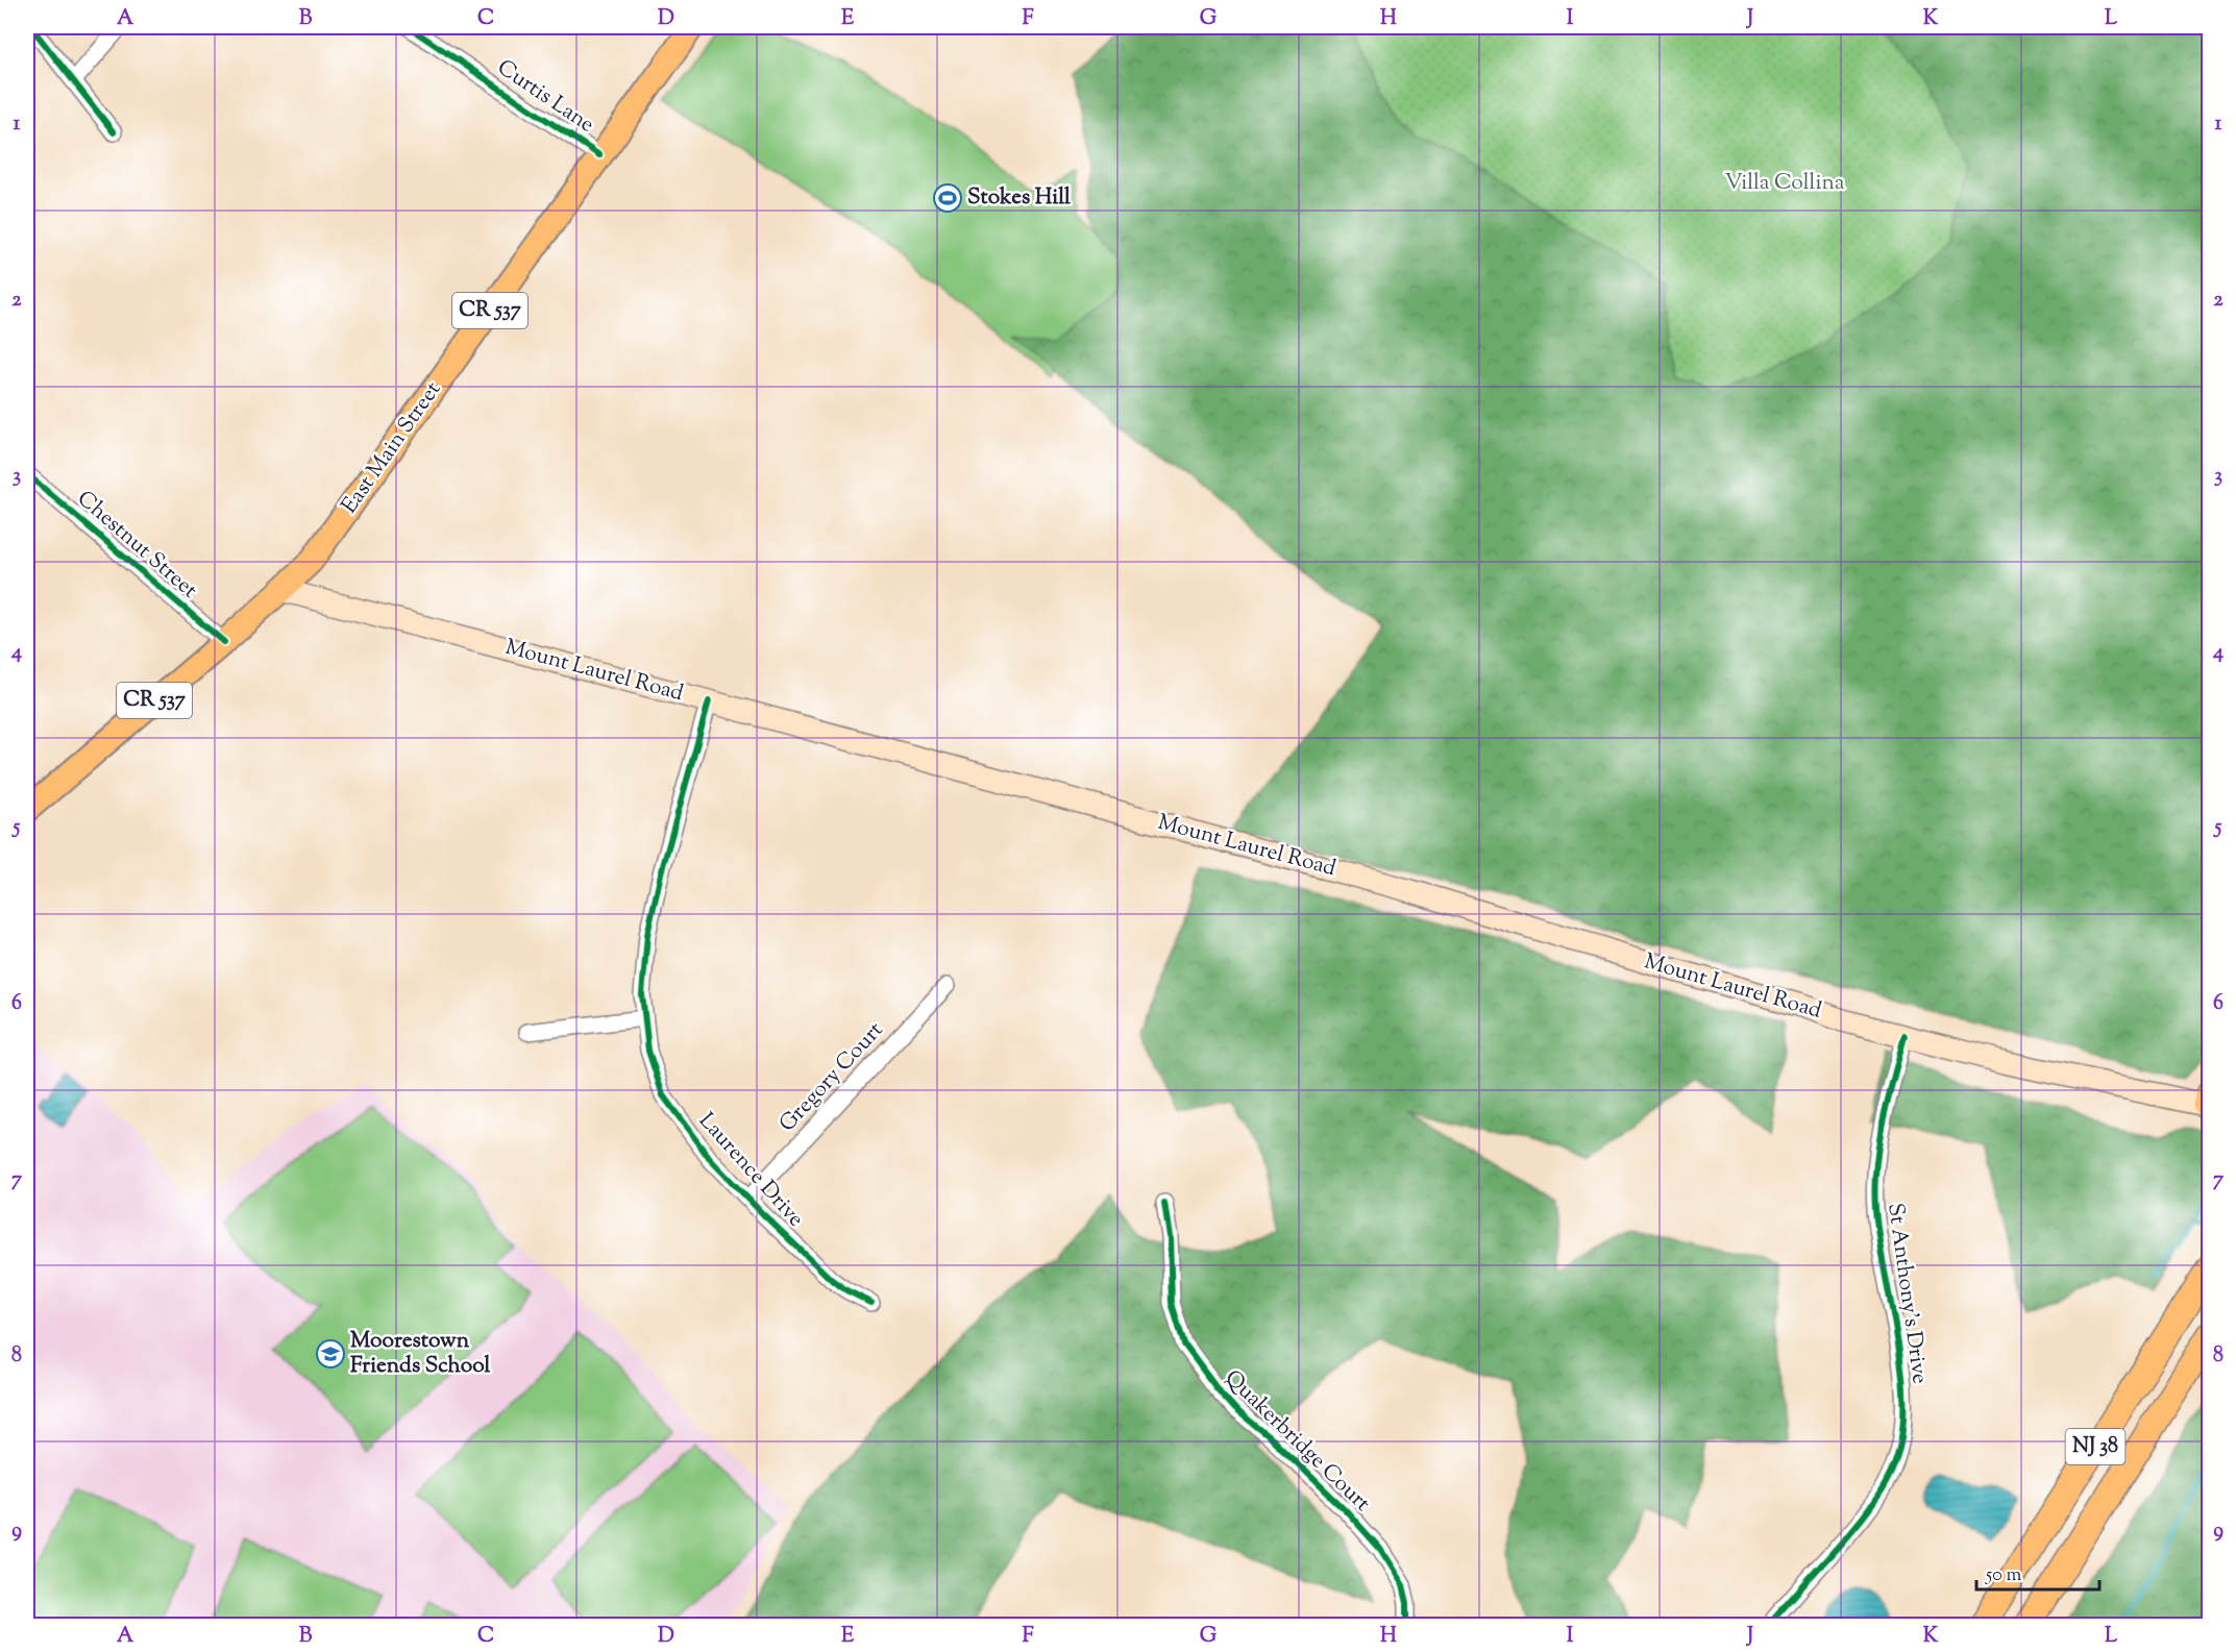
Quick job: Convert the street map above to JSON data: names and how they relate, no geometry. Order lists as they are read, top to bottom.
{
  "streets": {
    "highway": ["NJ 38"],
    "main road": ["CR 537", "East Main Street", "Mount Laurel Road"],
    "street": [
      "Curtis Lane",
      "Chestnut Street",
      "Gregory Court",
      "Laurence Drive",
      "St Anthony's Drive",
      "Quakerbridge Court"
    ]
  },
  "crossings": [
    ["Curtis Lane", "East Main Street"],
    ["East Main Street", "Chestnut Street"],
    ["East Main Street", "Mount Laurel Road"],
    ["Mount Laurel Road", "Laurence Drive"],
    ["Mount Laurel Road", "St Anthony's Drive"],
    ["Gregory Court", "Laurence Drive"]
  ],
  "parks": ["Villa Collina"],
  "places": {
    "sports": ["Stokes Hill"],
    "school or university": ["Moorestown Friends School"]
  },
  "scale_bar": "50 m",
  "grid": {
    "columns": [
      "A",
      "B",
      "C",
      "D",
      "E",
      "F",
      "G",
      "H",
      "I",
      "J",
      "K",
      "L"
    ],
    "rows": [
      "1",
      "2",
      "3",
      "4",
      "5",
      "6",
      "7",
      "8",
      "9"
    ]
  }
}
